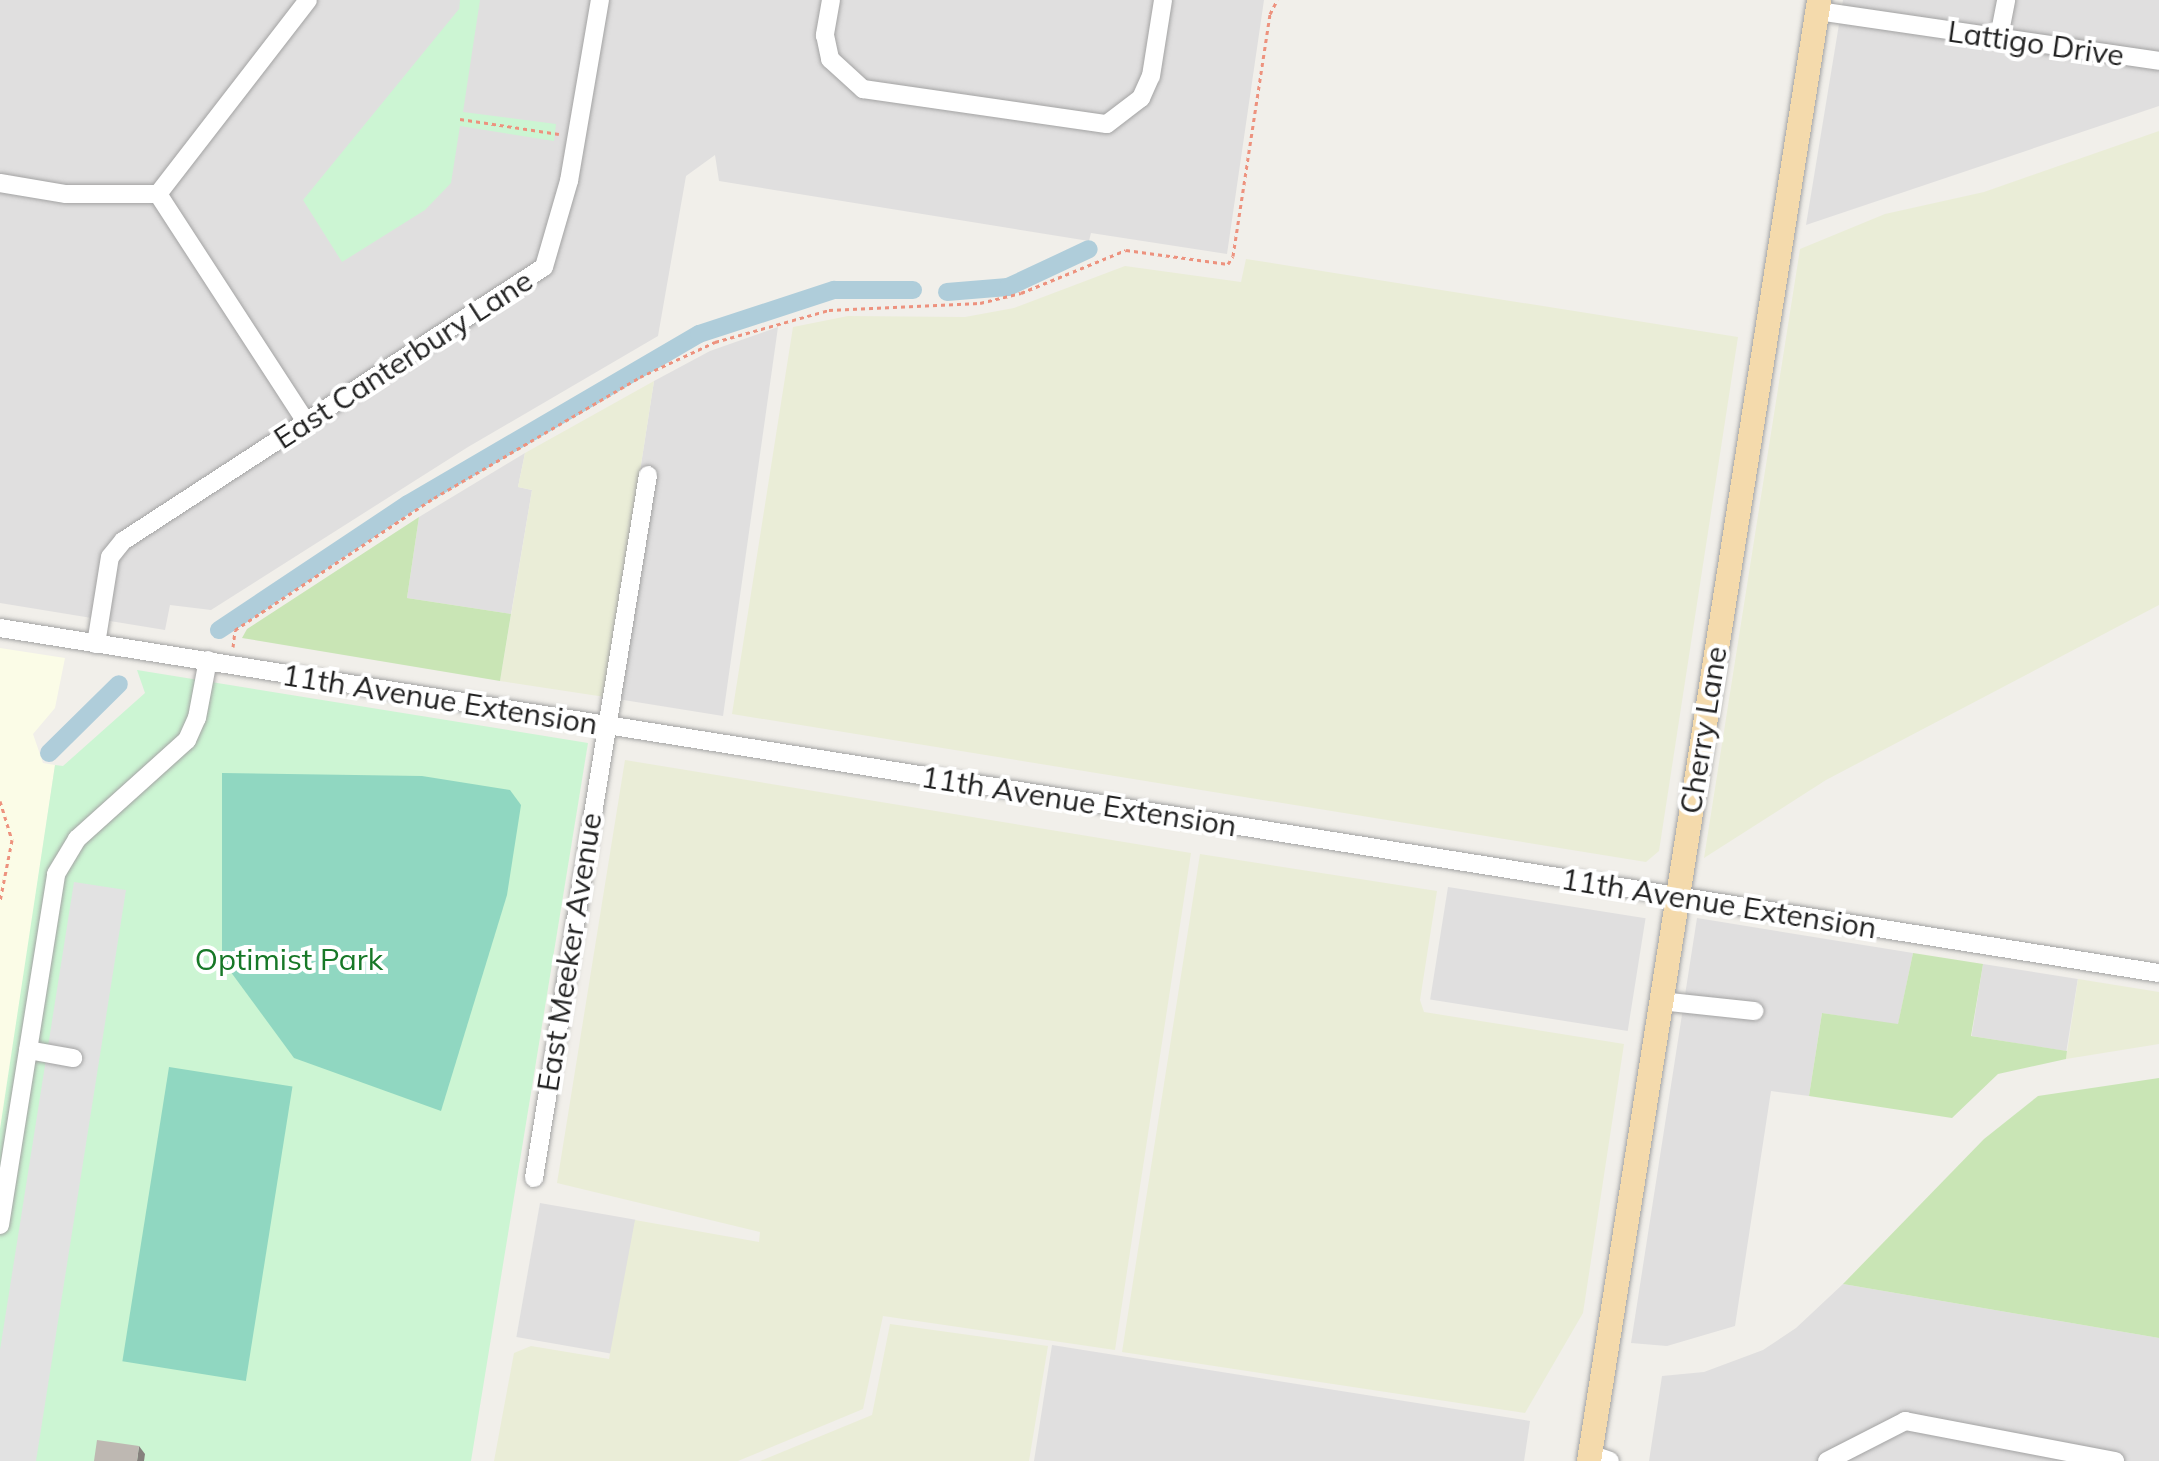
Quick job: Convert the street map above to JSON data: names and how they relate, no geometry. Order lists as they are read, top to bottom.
{
  "streets": {
    "main road": ["Cherry Lane"],
    "street": [
      "Lattigo Drive",
      "East Canterbury Lane",
      "11th Avenue Extension",
      "East Meeker Avenue"
    ]
  },
  "crossings": [
    ["Lattigo Drive", "Cherry Lane"],
    ["East Canterbury Lane", "11th Avenue Extension"],
    ["11th Avenue Extension", "Cherry Lane"],
    ["11th Avenue Extension", "East Meeker Avenue"]
  ],
  "parks": ["Optimist Park"]
}
